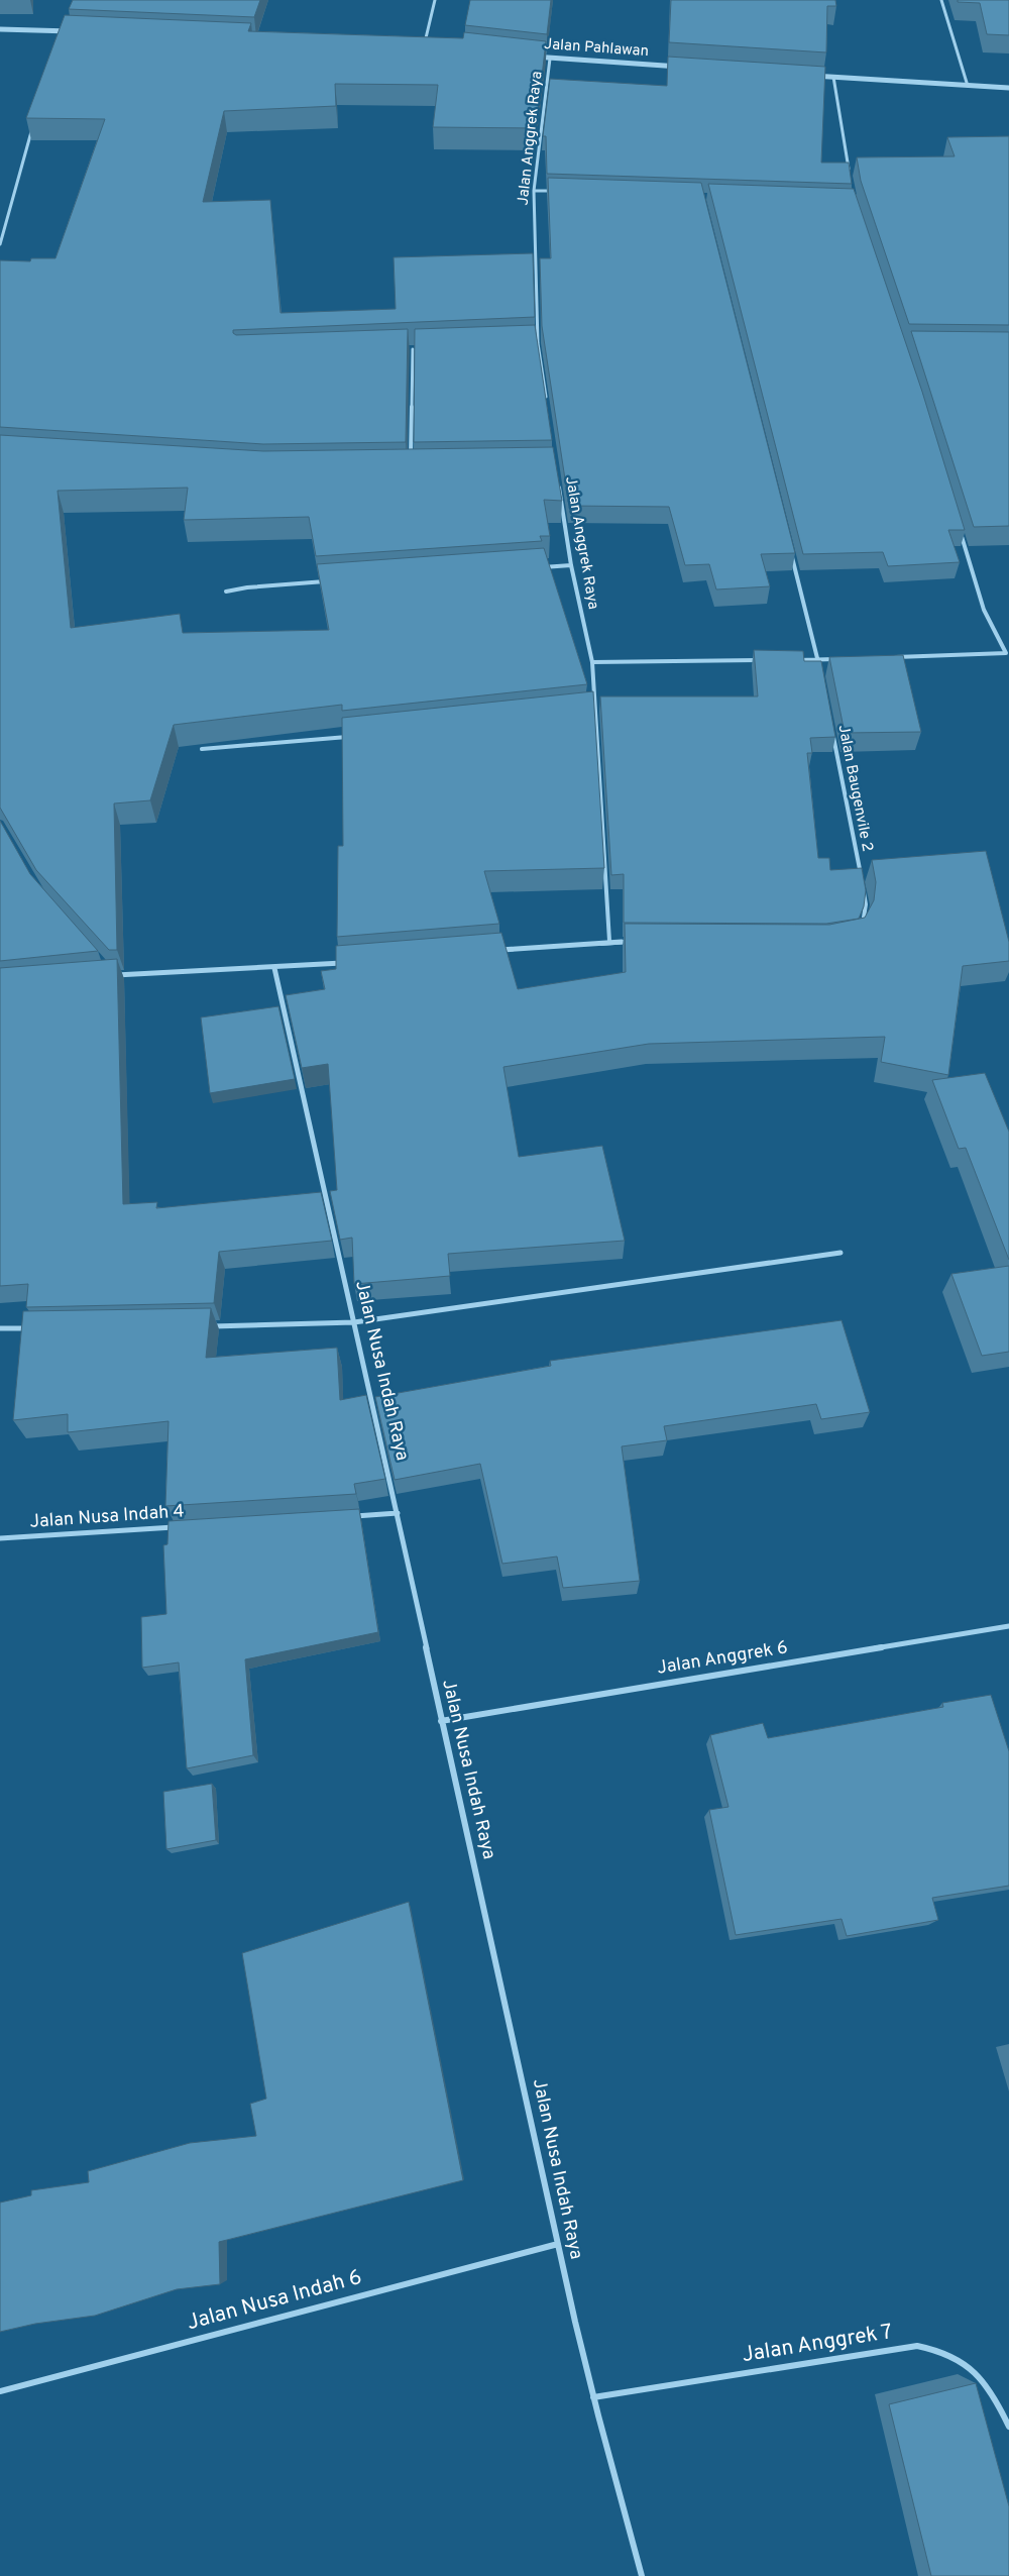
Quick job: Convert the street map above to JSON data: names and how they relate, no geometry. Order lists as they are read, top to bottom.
{
  "streets": {
    "street": [
      "Jalan Pahlawan",
      "Jalan Anggrek Raya",
      "Jalan Baugenvile 2",
      "Jalan Nusa Indah Raya",
      "Jalan Nusa Indah 4",
      "Jalan Anggrek 6",
      "Jalan Nusa Indah 6",
      "Jalan Anggrek 7"
    ]
  },
  "crossings": [
    ["Jalan Pahlawan", "Jalan Anggrek Raya"],
    ["Jalan Nusa Indah Raya", "Jalan Anggrek 6"],
    ["Jalan Nusa Indah Raya", "Jalan Nusa Indah 6"],
    ["Jalan Nusa Indah Raya", "Jalan Anggrek 7"]
  ]
}
